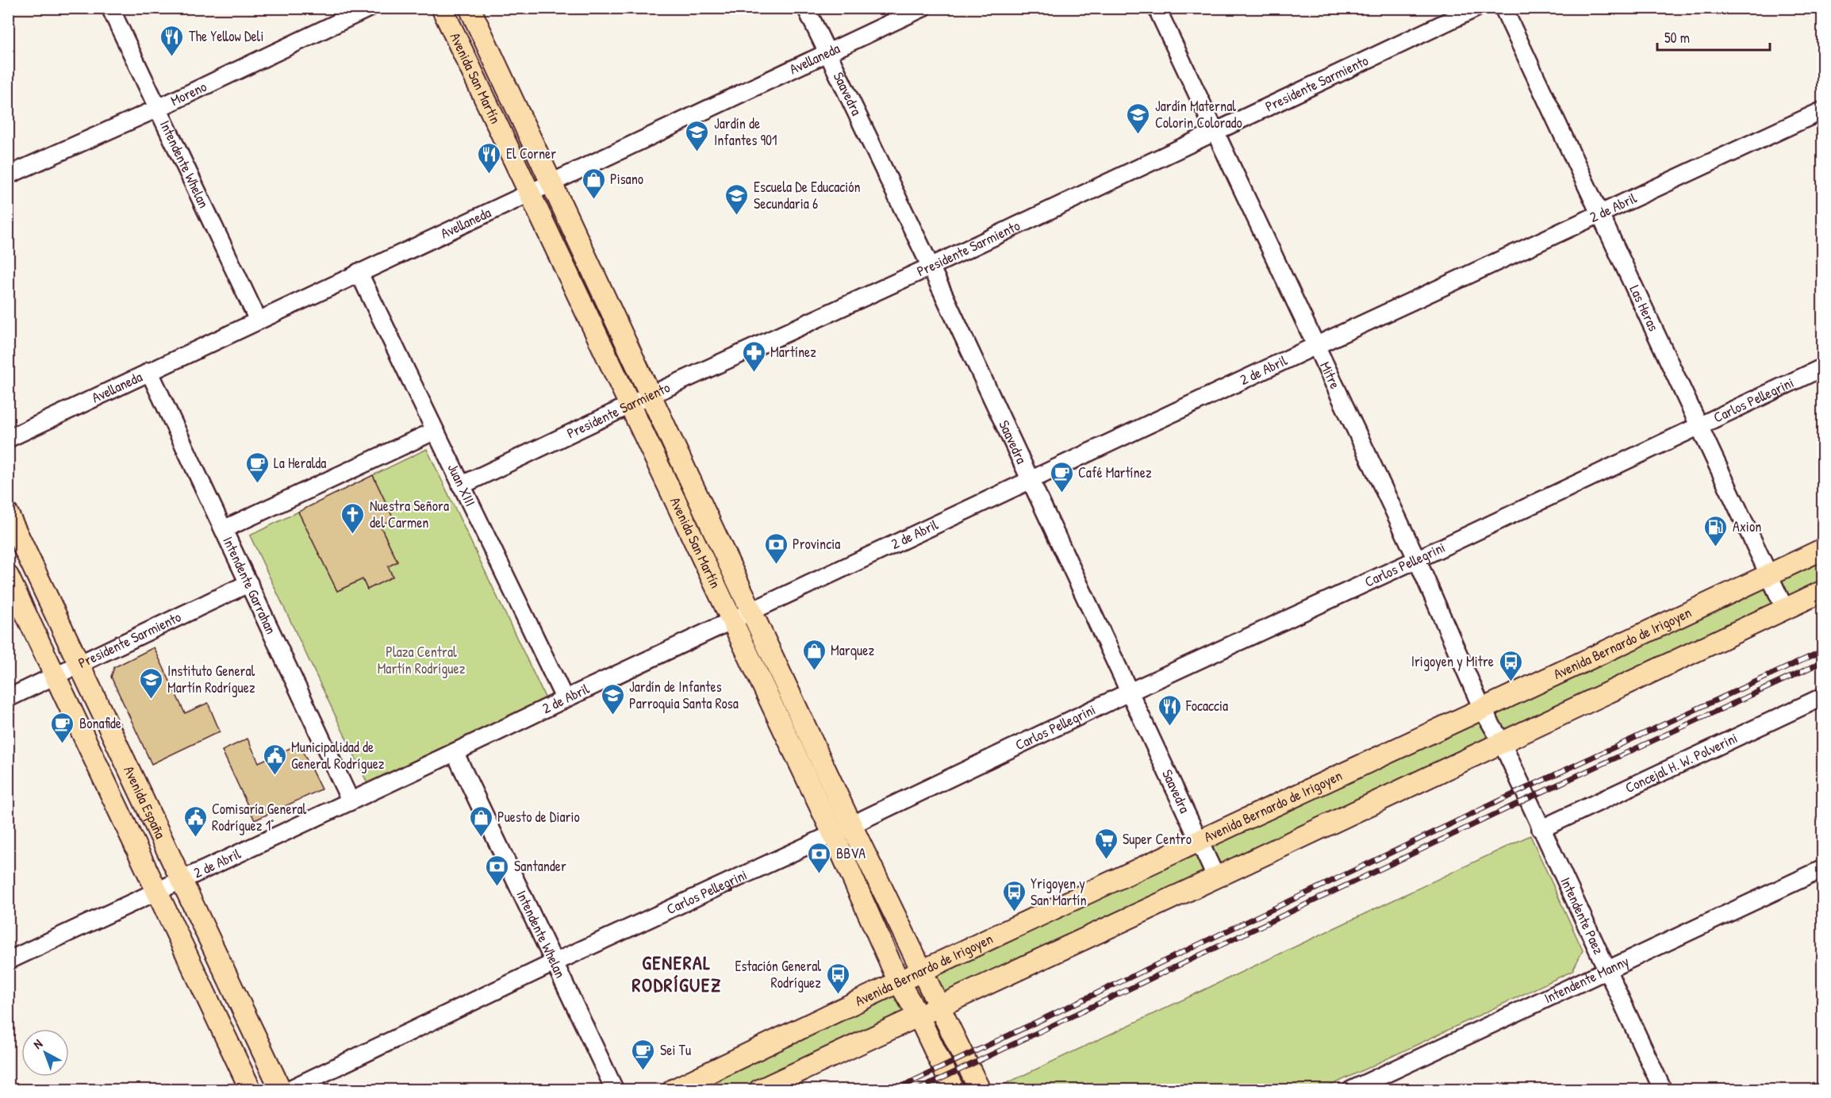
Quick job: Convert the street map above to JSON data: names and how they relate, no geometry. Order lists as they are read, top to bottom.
{
  "streets": {
    "main road": ["Avenida San Martín", "Avenida Bernardo de Irigoyen", "Avenida España"],
    "street": [
      "Avellaneda",
      "Presidente Sarmiento",
      "Moreno",
      "Saavedra",
      "Intendente Whelan",
      "2 de Abril",
      "Las Heras",
      "Mitre",
      "Carlos Pellegrini",
      "Juan XIII",
      "Intendente Garrahan",
      "Concejal H. W. Polverini",
      "Intendente Paez",
      "Intendente Manny"
    ]
  },
  "crossings": [
    ["Avellaneda", "Avenida San Martín"],
    ["Avellaneda", "Saavedra"],
    ["Avellaneda", "Intendente Whelan"],
    ["Avellaneda", "Juan XIII"],
    ["Avellaneda", "Intendente Garrahan"],
    ["Avenida San Martín", "Presidente Sarmiento"],
    ["Avenida San Martín", "2 de Abril"],
    ["Avenida San Martín", "Carlos Pellegrini"],
    ["Avenida San Martín", "Avenida Bernardo de Irigoyen"],
    ["Presidente Sarmiento", "Saavedra"],
    ["Presidente Sarmiento", "Mitre"],
    ["Presidente Sarmiento", "Juan XIII"],
    ["Presidente Sarmiento", "Intendente Garrahan"],
    ["Presidente Sarmiento", "Avenida España"],
    ["Moreno", "Intendente Whelan"],
    ["Saavedra", "2 de Abril"],
    ["Saavedra", "Carlos Pellegrini"],
    ["Saavedra", "Avenida Bernardo de Irigoyen"],
    ["Intendente Whelan", "2 de Abril"],
    ["Intendente Whelan", "Carlos Pellegrini"],
    ["2 de Abril", "Las Heras"],
    ["2 de Abril", "Mitre"],
    ["2 de Abril", "Juan XIII"],
    ["2 de Abril", "Intendente Garrahan"],
    ["2 de Abril", "Avenida España"],
    ["Las Heras", "Carlos Pellegrini"],
    ["Las Heras", "Avenida Bernardo de Irigoyen"],
    ["Mitre", "Carlos Pellegrini"],
    ["Mitre", "Avenida Bernardo de Irigoyen"],
    ["Mitre", "Intendente Paez"],
    ["Concejal H. W. Polverini", "Intendente Paez"],
    ["Intendente Paez", "Intendente Manny"]
  ],
  "districts": ["GENERAL RODRÍGUEZ"],
  "parks": ["Plaza Central Martín Rodríguez"],
  "places": {
    "restaurant": ["The Yellow Deli", "El Corner", "Focaccia"],
    "school or university": [
      "Jardín Maternal Colorin Colorado",
      "Jardín de Infantes 901",
      "Escuela De Educación Secundaria 6",
      "Instituto General Martín Rodríguez",
      "Jardín de Infantes Parroquia Santa Rosa"
    ],
    "shop": ["Pisano", "Marquez", "Puesto de Diario"],
    "pharmacy": ["Martínez"],
    "cafe": [
      "La Heralda",
      "Café Martínez",
      "Bonafide",
      "Sei Tu"
    ],
    "church": ["Nuestra Señora del Carmen"],
    "fuel station": ["Axion"],
    "bank": ["Provincia", "BBVA", "Santander"],
    "bus stop": ["Irigoyen y Mitre", "Yrigoyen y San Martín", "Estación General Rodríguez"],
    "public building": ["Municipalidad de General Rodríguez", "Comisaría General Rodríguez 1°"],
    "supermarket": ["Super Centro"]
  },
  "scale_bar": "50 m",
  "north": "top left"
}
